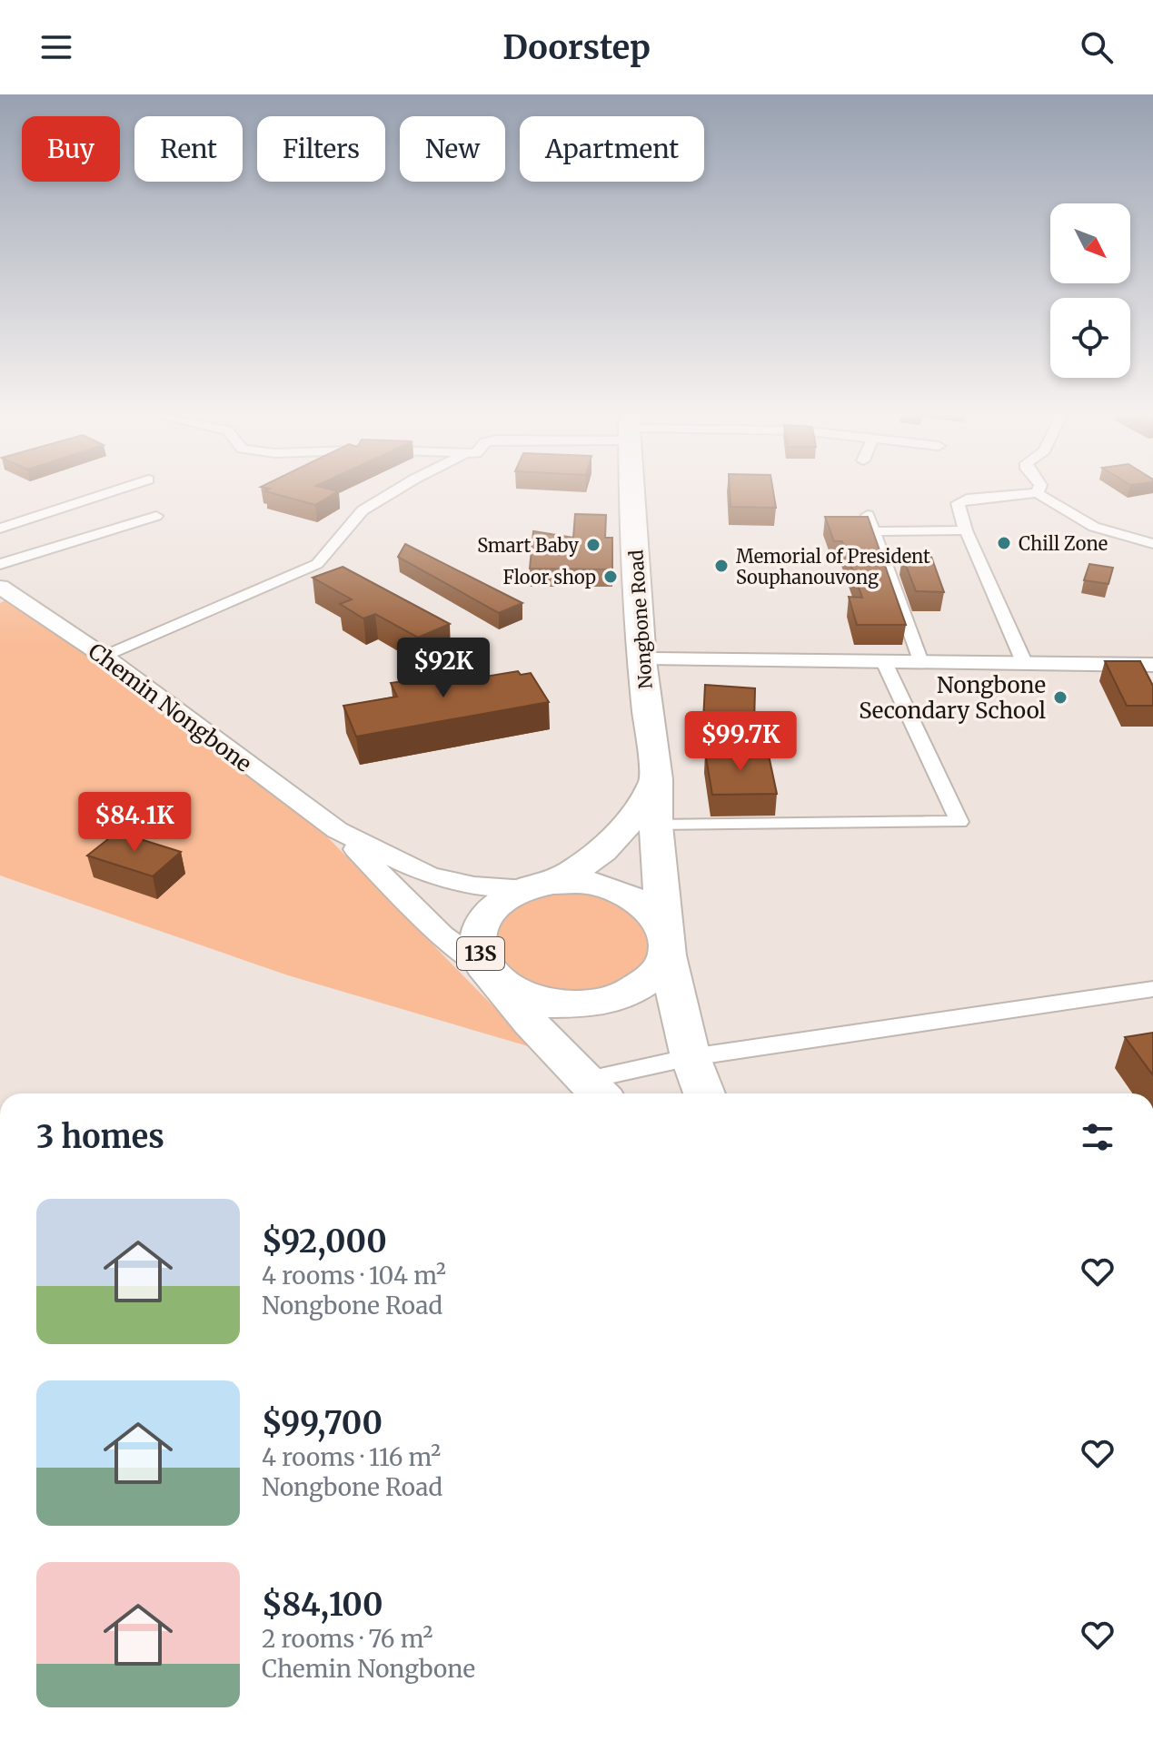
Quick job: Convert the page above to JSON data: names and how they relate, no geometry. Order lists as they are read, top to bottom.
{
  "streets": {
    "highway": ["Nongbone Road", "13S"],
    "street": ["Chemin Nongbone"]
  },
  "crossings": [
    ["Nongbone Road", "13S"]
  ],
  "places": [
    "Chill Zone",
    "Smart Baby",
    "Memorial of President Souphanouvong",
    "Floor shop",
    "Nongbone Secondary School"
  ],
  "north": "bottom right",
  "page": {
    "header": "Doorstep",
    "chip": [
      "Buy",
      "Rent",
      "Filters",
      "New",
      "Apartment"
    ],
    "price": ["$92K", "$99.7K", "$84.1K"],
    "heading": "3 homes",
    "list": [
      {
        "name": "$92,000",
        "note": "4 rooms · 104 m² · Nongbone Road"
      },
      {
        "name": "$99,700",
        "note": "4 rooms · 116 m² · Nongbone Road"
      },
      {
        "name": "$84,100",
        "note": "2 rooms · 76 m² · Chemin Nongbone"
      }
    ]
  }
}
